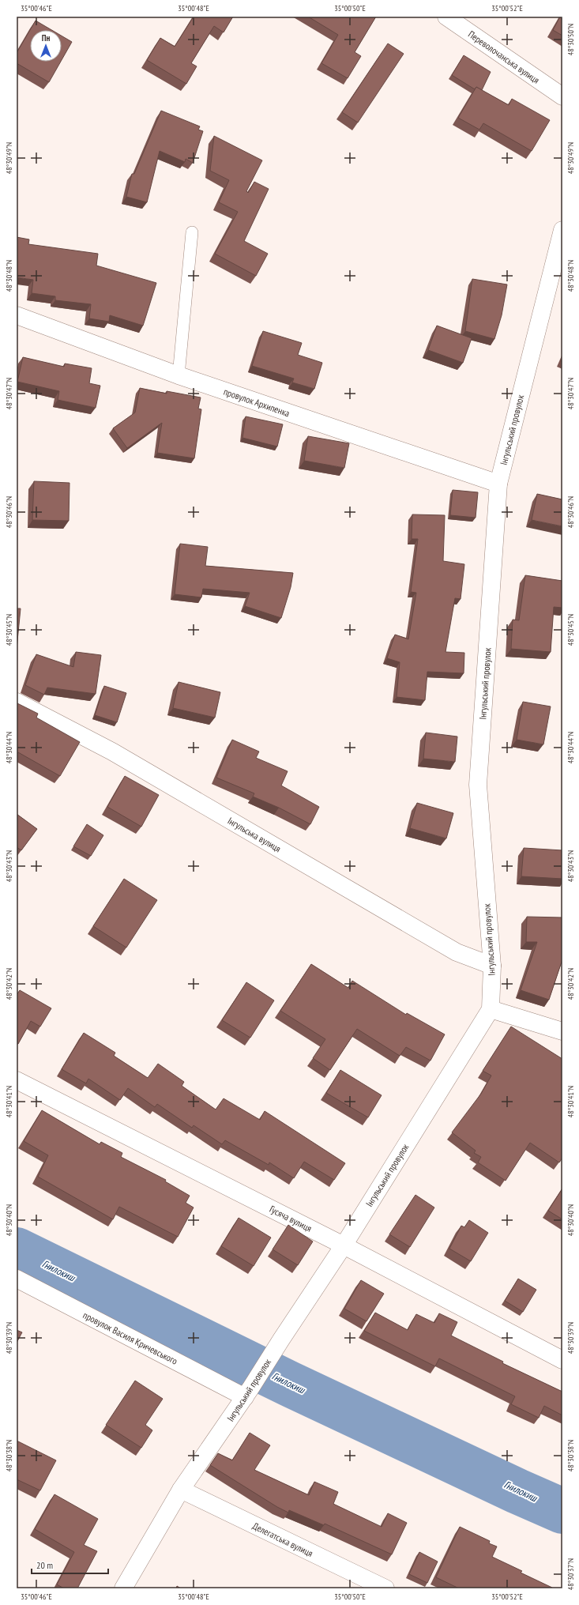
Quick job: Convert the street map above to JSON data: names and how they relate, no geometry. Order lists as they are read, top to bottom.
{
  "streets": {
    "street": [
      "Переволочанська вулиця",
      "провулок Архипенка",
      "Інгульський провулок",
      "Інгульська вулиця",
      "Гусяча вулиця",
      "провулок Василя Кричевського",
      "Делегатська вулиця"
    ]
  },
  "crossings": [
    ["провулок Архипенка", "Інгульський провулок"],
    ["Інгульський провулок", "Інгульська вулиця"],
    ["Інгульський провулок", "Гусяча вулиця"],
    ["Інгульський провулок", "провулок Василя Кричевського"],
    ["Інгульський провулок", "Делегатська вулиця"]
  ],
  "water": ["Гнилокиш"],
  "scale_bar": "20 m",
  "north": "top",
  "coordinates": [
    "35°00'46\"E",
    "35°00'48\"E",
    "35°00'50\"E",
    "35°00'52\"E",
    "48°30'50\"N",
    "48°30'49\"N",
    "48°30'48\"N",
    "48°30'47\"N",
    "48°30'46\"N",
    "48°30'45\"N",
    "48°30'44\"N",
    "48°30'43\"N",
    "48°30'42\"N",
    "48°30'41\"N",
    "48°30'40\"N",
    "48°30'39\"N",
    "48°30'38\"N",
    "48°30'37\"N"
  ]
}
